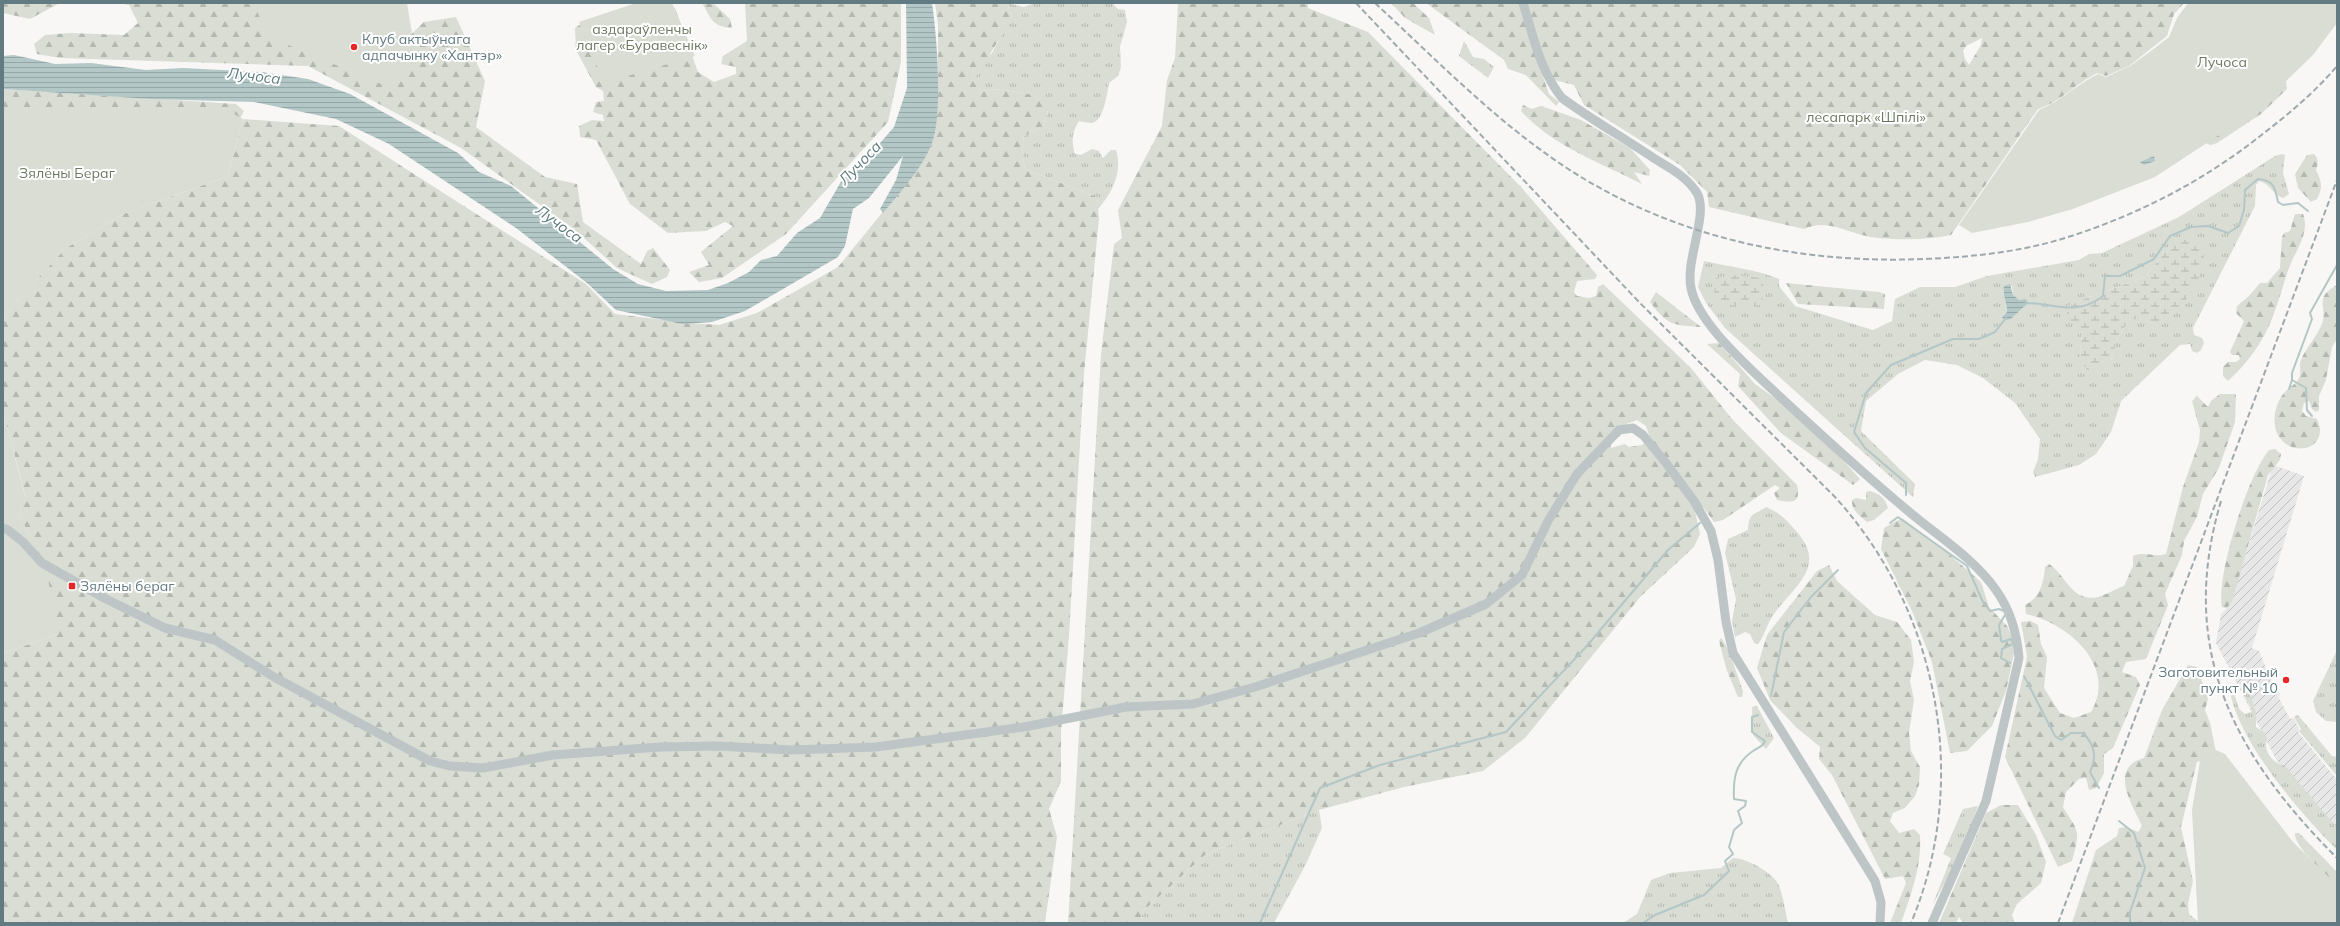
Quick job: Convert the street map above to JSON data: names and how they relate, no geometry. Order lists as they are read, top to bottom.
{
  "water": ["Лучоса"],
  "parks": [
    "аздараўленчы лагер «Буравеснік»",
    "Лучоса",
    "лесапарк «Шпілі»",
    "Зялёны Бераг"
  ],
  "places": {
    "other": ["Клуб актыўнага адпачынку «Хантэр»", "Заготовительный пункт № 10"],
    "transit": ["Зялёны бераг"]
  }
}
